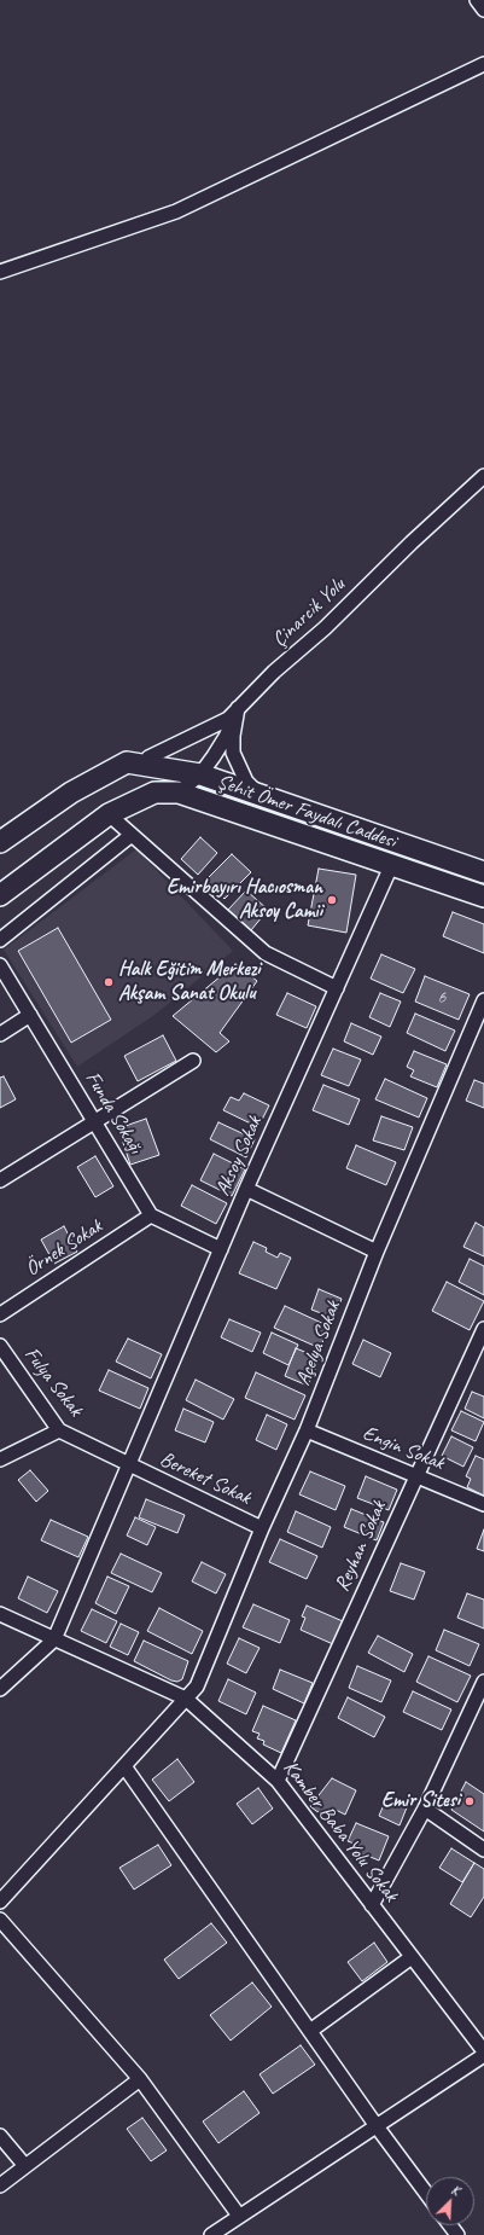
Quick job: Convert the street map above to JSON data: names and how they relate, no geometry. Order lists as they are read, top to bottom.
{
  "streets": {
    "main road": ["Şehit Ömer Faydalı Caddesi"],
    "street": [
      "Çinarcik Yolu",
      "Funda Sokağı",
      "Aksoy Sokak",
      "Örnek Sokak",
      "Açelya Sokak",
      "Fulya Sokak",
      "Engin Sokak",
      "Bereket Sokak",
      "Reyhan Sokak",
      "Kamber Baba Yolu Sokak"
    ]
  },
  "crossings": [
    ["Şehit Ömer Faydalı Caddesi", "Aksoy Sokak"],
    ["Funda Sokağı", "Örnek Sokak"],
    ["Aksoy Sokak", "Fulya Sokak"],
    ["Aksoy Sokak", "Bereket Sokak"],
    ["Aksoy Sokak", "Kamber Baba Yolu Sokak"],
    ["Açelya Sokak", "Engin Sokak"],
    ["Açelya Sokak", "Bereket Sokak"],
    ["Açelya Sokak", "Kamber Baba Yolu Sokak"],
    ["Fulya Sokak", "Bereket Sokak"],
    ["Engin Sokak", "Reyhan Sokak"],
    ["Reyhan Sokak", "Kamber Baba Yolu Sokak"]
  ],
  "places": ["Emirbayırı Hacıosman Aksoy Camii", "Halk Eğitim Merkezi Akşam Sanat Okulu", "Emir Sitesi"],
  "house_numbers": ["6"],
  "north": "top right"
}
